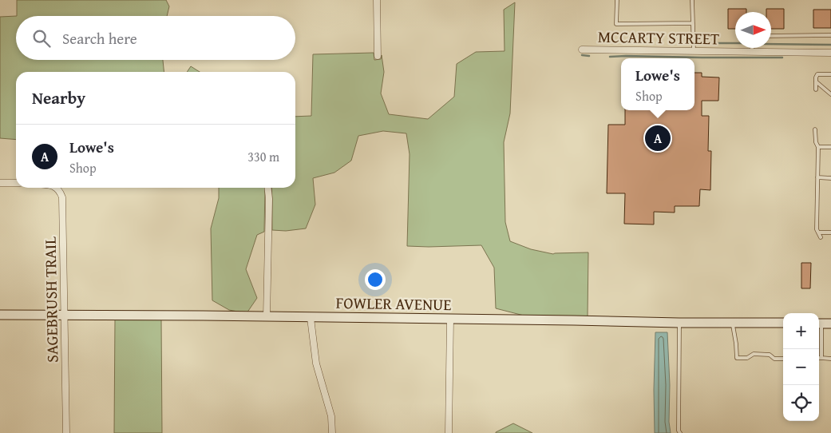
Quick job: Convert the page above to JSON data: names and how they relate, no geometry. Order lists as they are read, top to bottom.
{
  "streets": {
    "street": ["MCCARTY STREET", "SAGEBRUSH TRAIL", "FOWLER AVENUE"]
  },
  "crossings": [
    ["SAGEBRUSH TRAIL", "FOWLER AVENUE"]
  ],
  "north": "right",
  "page": {
    "search": "Search here",
    "popup": ["Lowe's", "Shop"],
    "heading": "Nearby",
    "pins": "A",
    "list": [
      {
        "mark": "A",
        "name": "Lowe's",
        "note": "Shop",
        "value": "330 m"
      }
    ],
    "map_buttons": ["+", "−"]
  }
}
